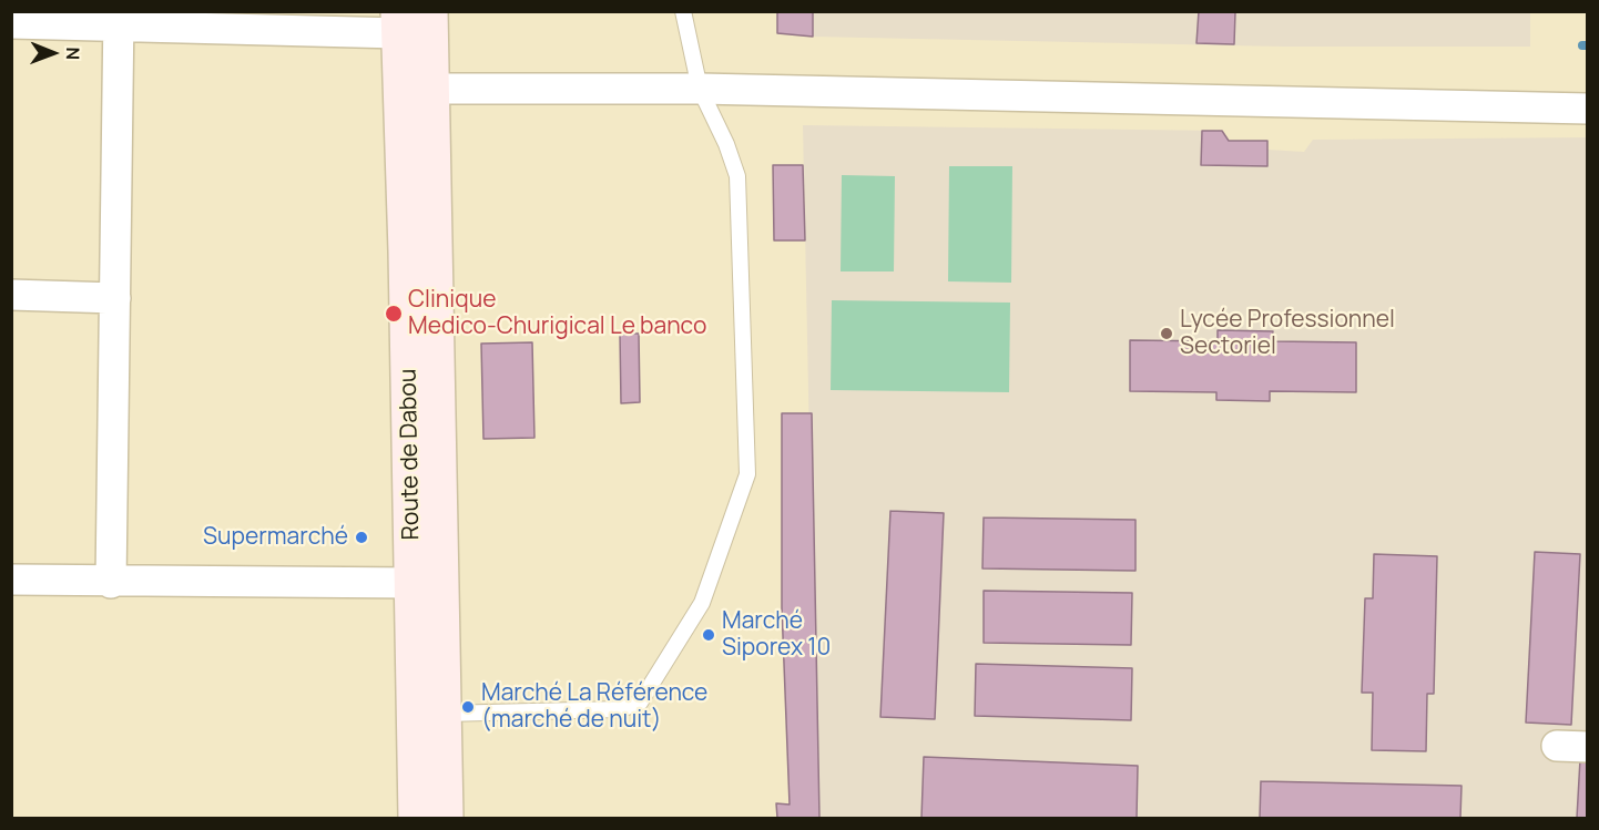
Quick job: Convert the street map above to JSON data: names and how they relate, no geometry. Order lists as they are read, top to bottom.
{
  "streets": {
    "street": ["Route de Dabou"]
  },
  "places": [
    "Clinique Medico-Churigical Le banco",
    "Lycée Professionnel Sectoriel",
    "Supermarché",
    "Marché Siporex 10",
    "Marché La Référence (marché de nuit)"
  ],
  "north": "right"
}
